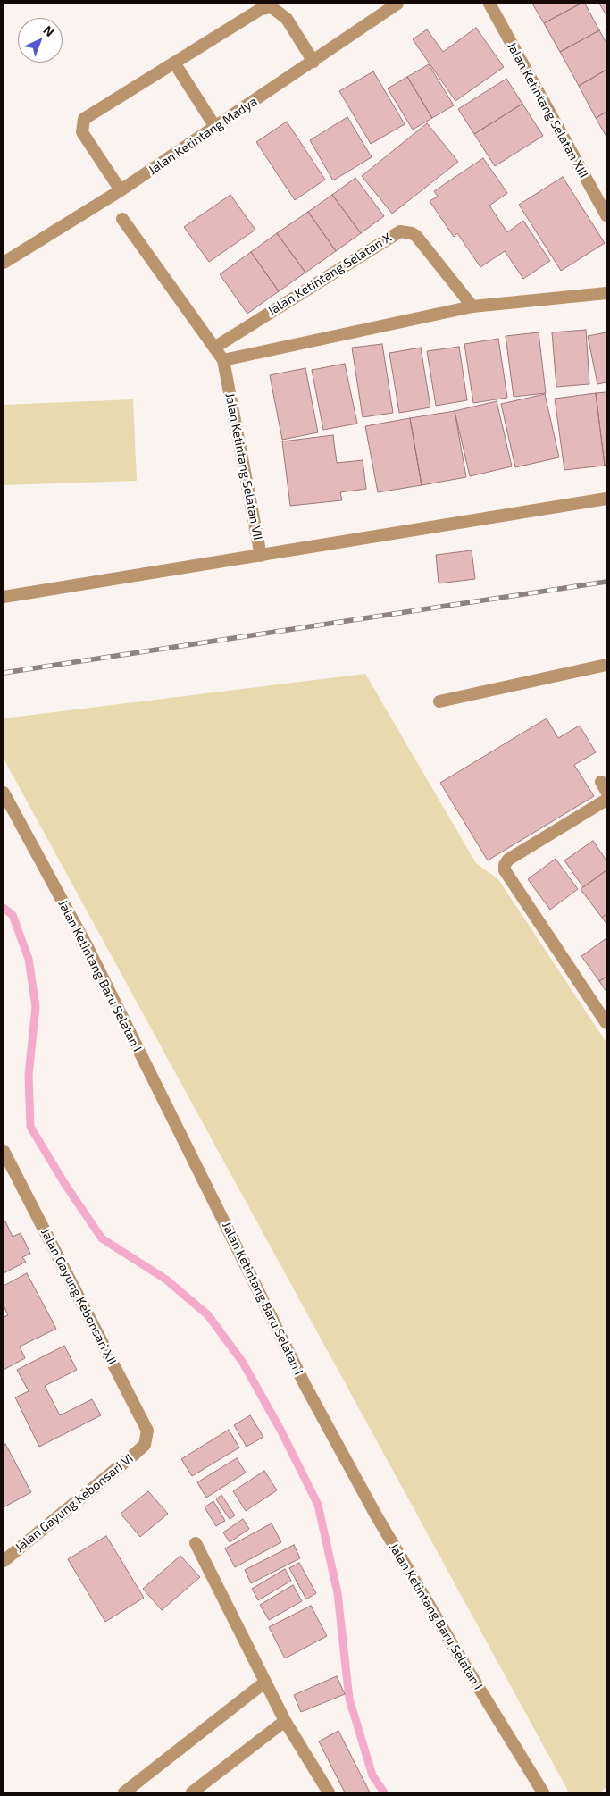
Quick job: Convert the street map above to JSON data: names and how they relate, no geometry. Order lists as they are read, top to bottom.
{
  "streets": {
    "street": [
      "Jalan Ketintang Selatan XIII",
      "Jalan Ketintang Madya",
      "Jalan Ketintang Selatan X",
      "Jalan Ketintang Selatan VII",
      "Jalan Ketintang Baru Selatan I",
      "Jalan Gayung Kebonsari XII",
      "Jalan Gayung Kebonsari VI"
    ]
  },
  "crossings": [
    ["Jalan Ketintang Selatan X", "Jalan Ketintang Selatan VII"],
    ["Jalan Gayung Kebonsari XII", "Jalan Gayung Kebonsari VI"]
  ],
  "north": "top right"
}
